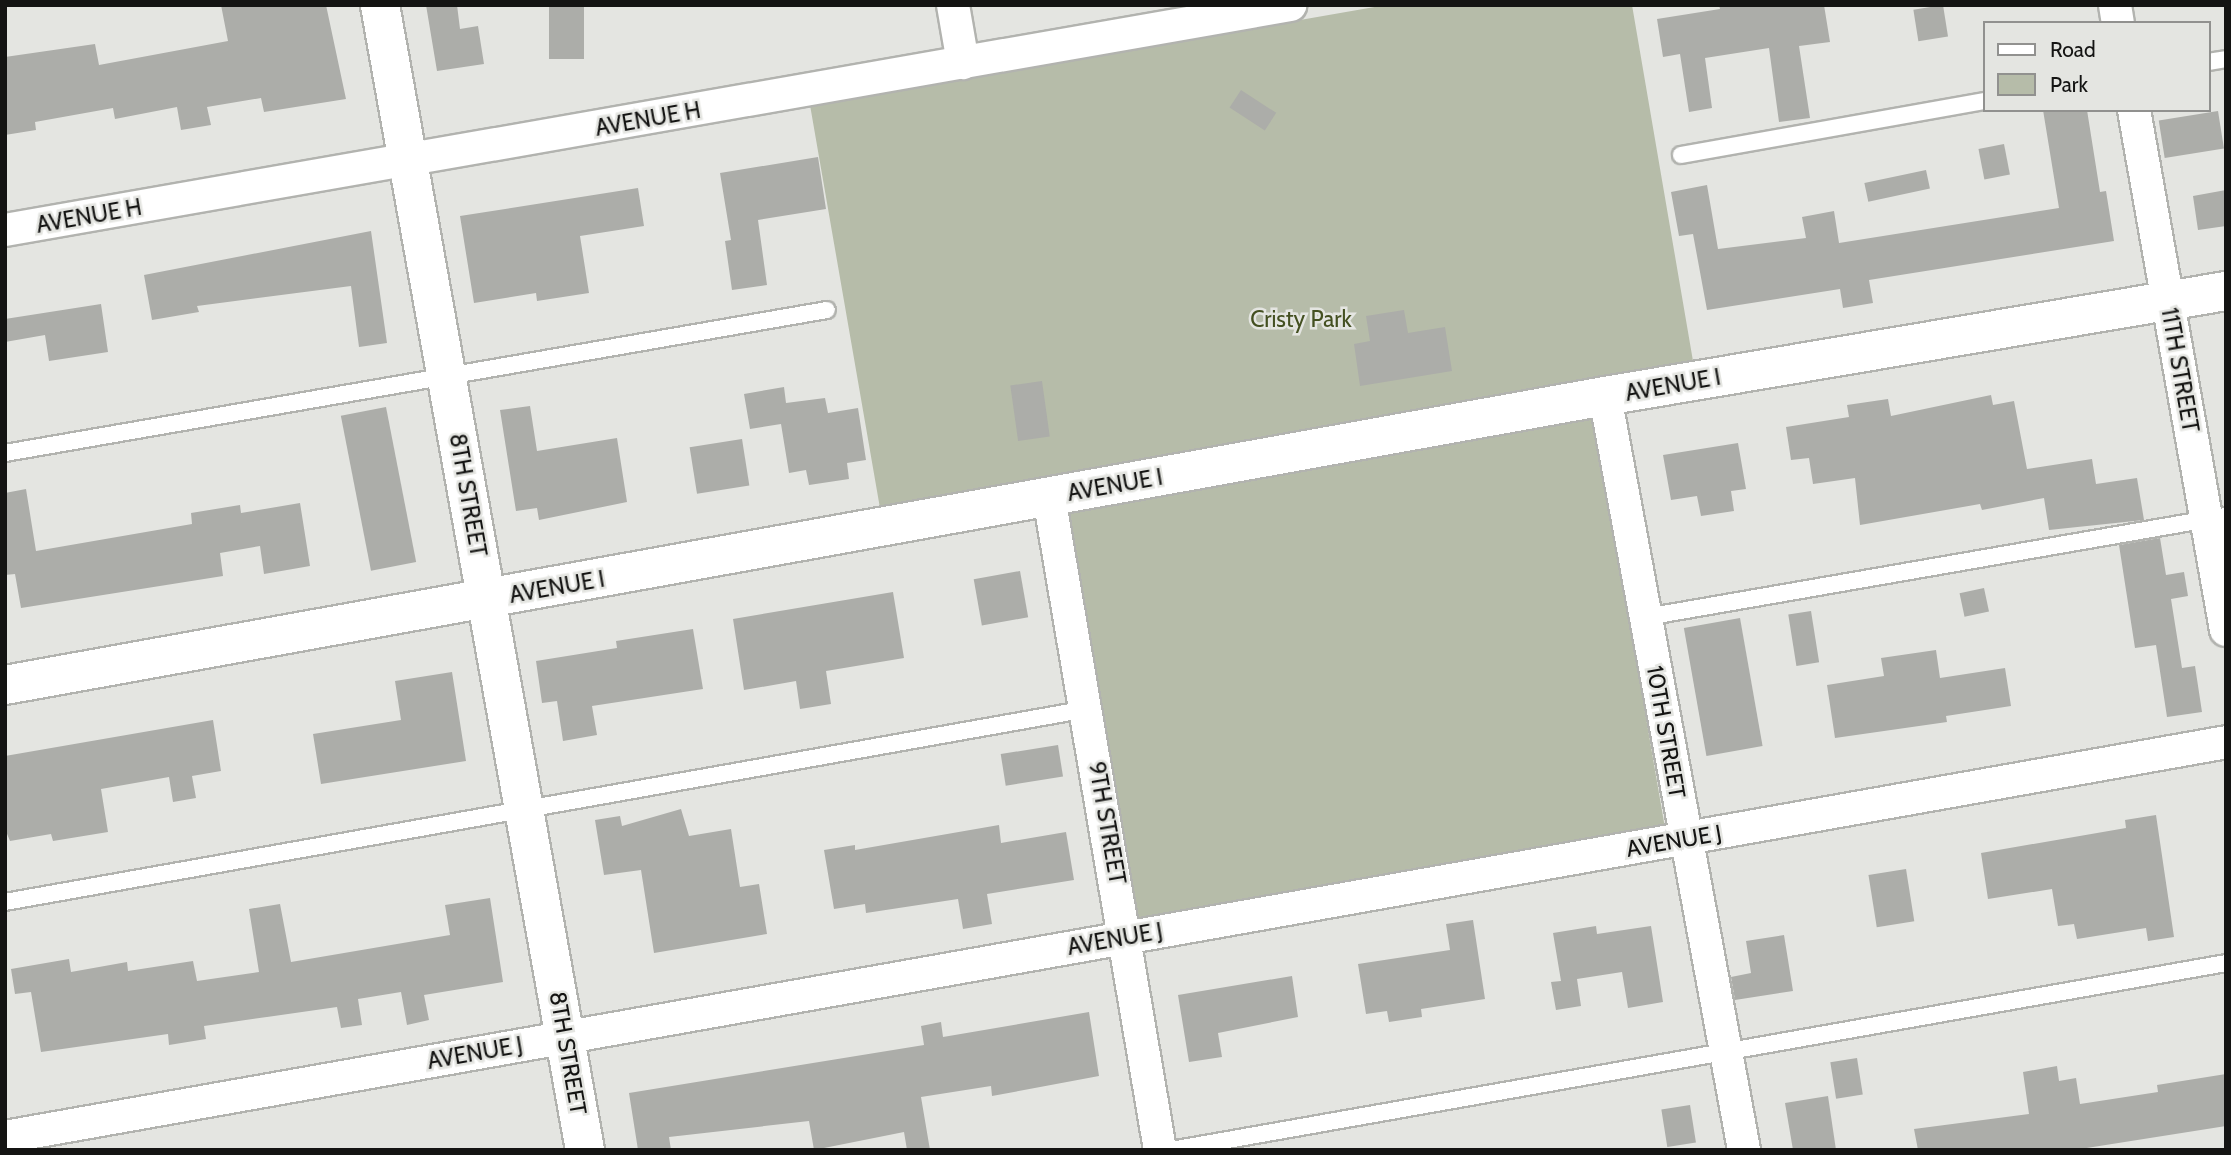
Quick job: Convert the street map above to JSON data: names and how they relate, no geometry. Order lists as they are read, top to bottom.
{
  "streets": {
    "street": [
      "AVENUE H",
      "11TH STREET",
      "AVENUE I",
      "8TH STREET",
      "10TH STREET",
      "9TH STREET",
      "AVENUE J"
    ]
  },
  "crossings": [
    ["AVENUE H", "8TH STREET"],
    ["11TH STREET", "AVENUE I"],
    ["AVENUE I", "8TH STREET"],
    ["AVENUE I", "10TH STREET"],
    ["AVENUE I", "9TH STREET"],
    ["8TH STREET", "AVENUE J"],
    ["10TH STREET", "AVENUE J"],
    ["9TH STREET", "AVENUE J"]
  ],
  "parks": ["Cristy Park"],
  "legend": ["Road", "Park"]
}
